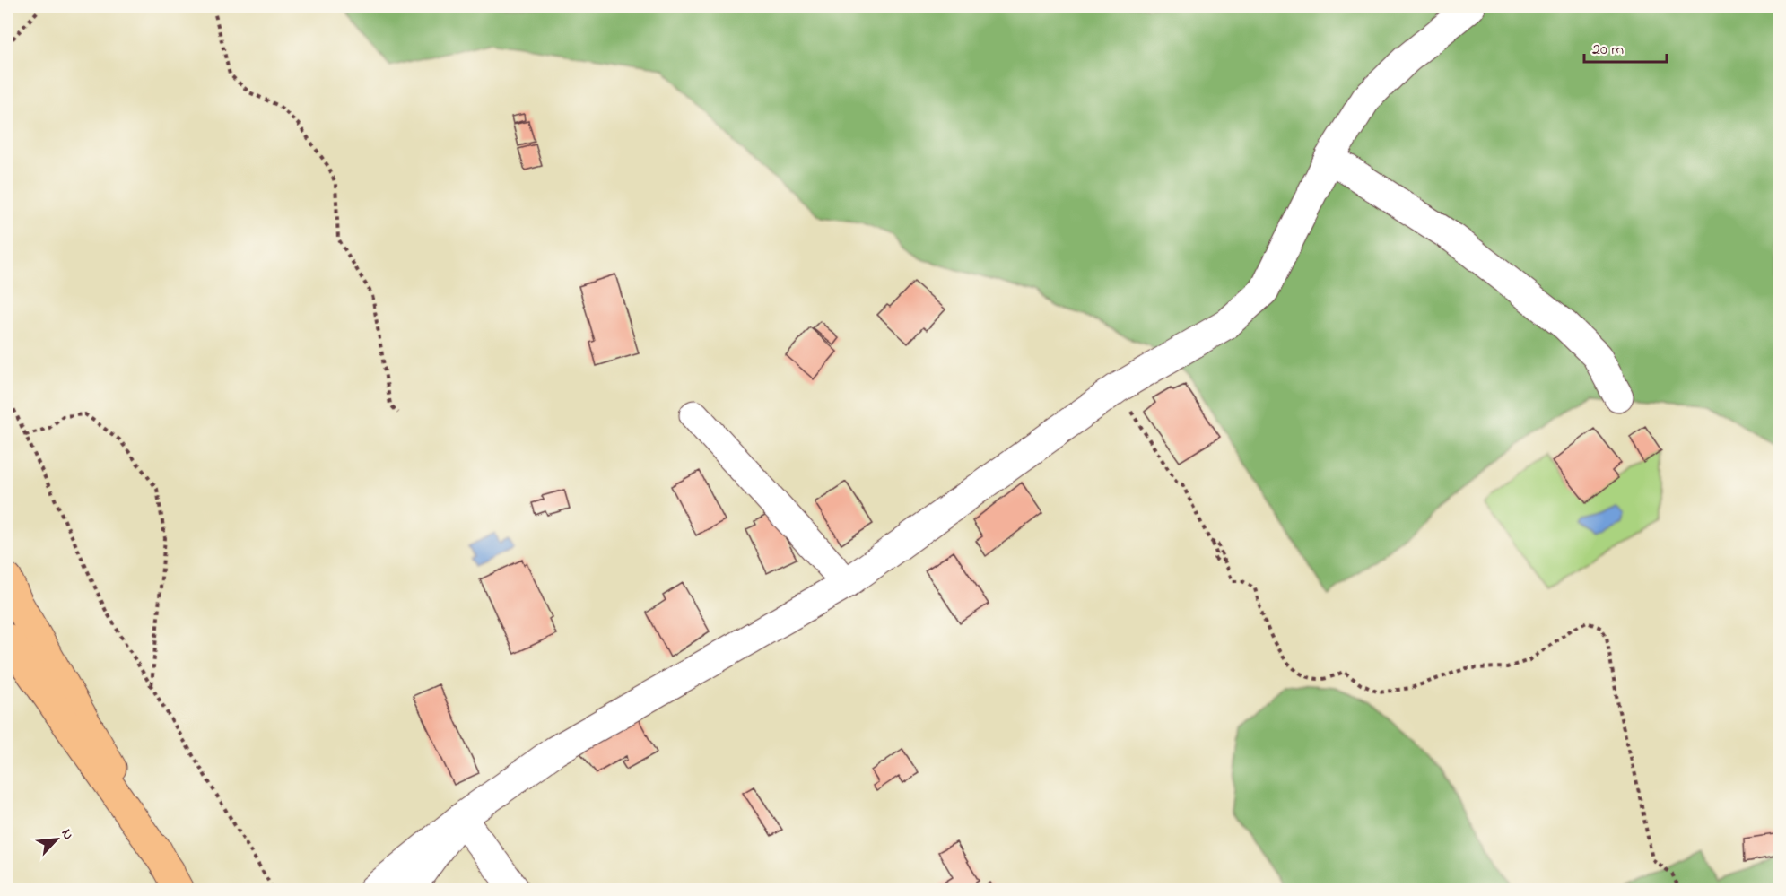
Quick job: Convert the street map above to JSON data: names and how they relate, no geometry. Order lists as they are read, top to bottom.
{
  "scale_bar": "20 m",
  "north": "top right"
}
